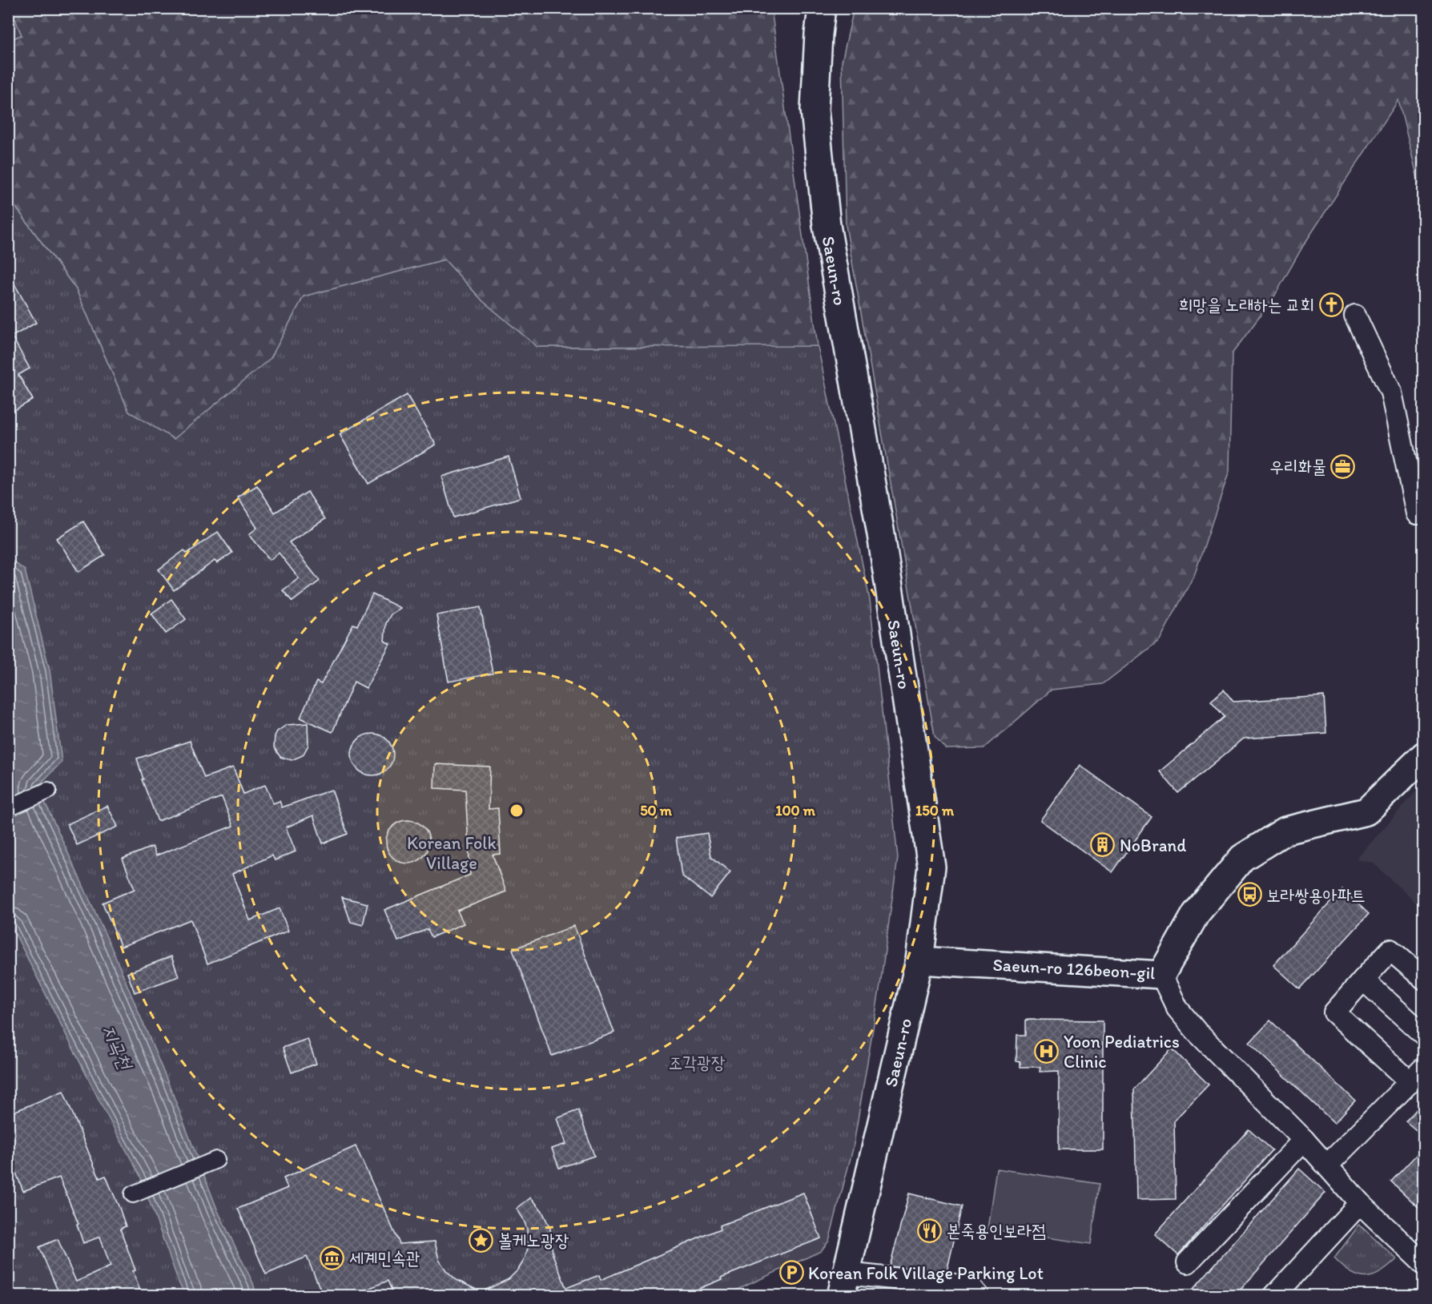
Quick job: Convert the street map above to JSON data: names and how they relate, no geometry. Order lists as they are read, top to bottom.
{
  "streets": {
    "main road": ["Saeun-ro", "Saeun-ro 126beon-gil"]
  },
  "crossings": [
    ["Saeun-ro", "Saeun-ro 126beon-gil"]
  ],
  "water": ["지곡천"],
  "parks": ["Korean Folk Village", "조각광장"],
  "places": {
    "church": ["희망을 노래하는 교회"],
    "office": ["우리화물"],
    "building": ["NoBrand"],
    "bus stop": ["보라쌍용아파트"],
    "hospital": ["Yoon Pediatrics Clinic"],
    "restaurant": ["본죽용인보라점"],
    "place": ["볼케노광장"],
    "museum": ["세계민속관"],
    "parking": ["Korean Folk Village Parking Lot"]
  },
  "rings": ["50 m", "100 m", "150 m"]
}
